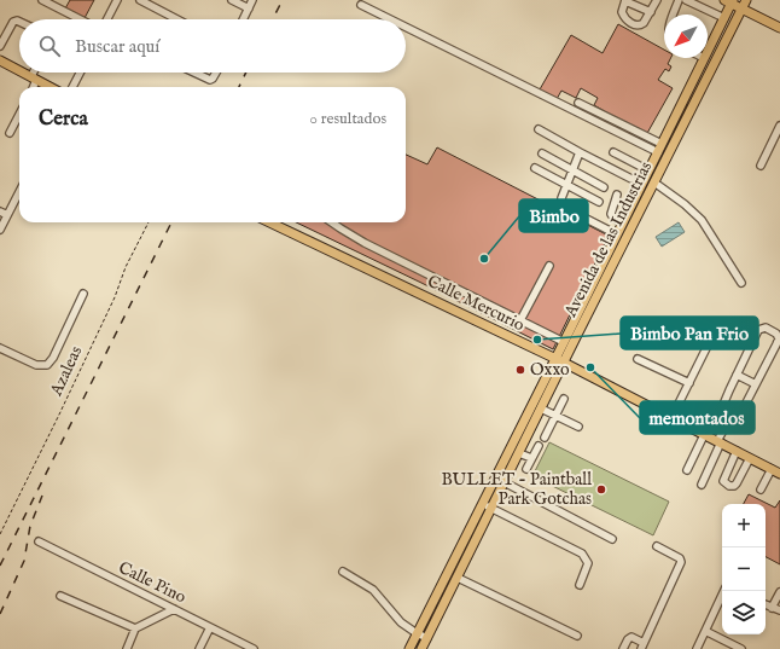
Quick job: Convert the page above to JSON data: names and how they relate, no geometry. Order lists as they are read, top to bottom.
{
  "streets": {
    "main road": ["Avenida de las Industrias", "Calle Mercurio"],
    "street": ["Calle Pino"],
    "path": ["Azaleas"]
  },
  "crossings": [
    ["Avenida de las Industrias", "Calle Mercurio"]
  ],
  "places": [
    "Bimbo",
    "Bimbo Pan Frio",
    "memontados",
    "Oxxo",
    "BULLET - Paintball Park Gotchas"
  ],
  "north": "bottom left",
  "page": {
    "search": "Buscar aquí",
    "heading": ["Cerca", "0 resultados"],
    "map_buttons": ["+", "−"]
  }
}
